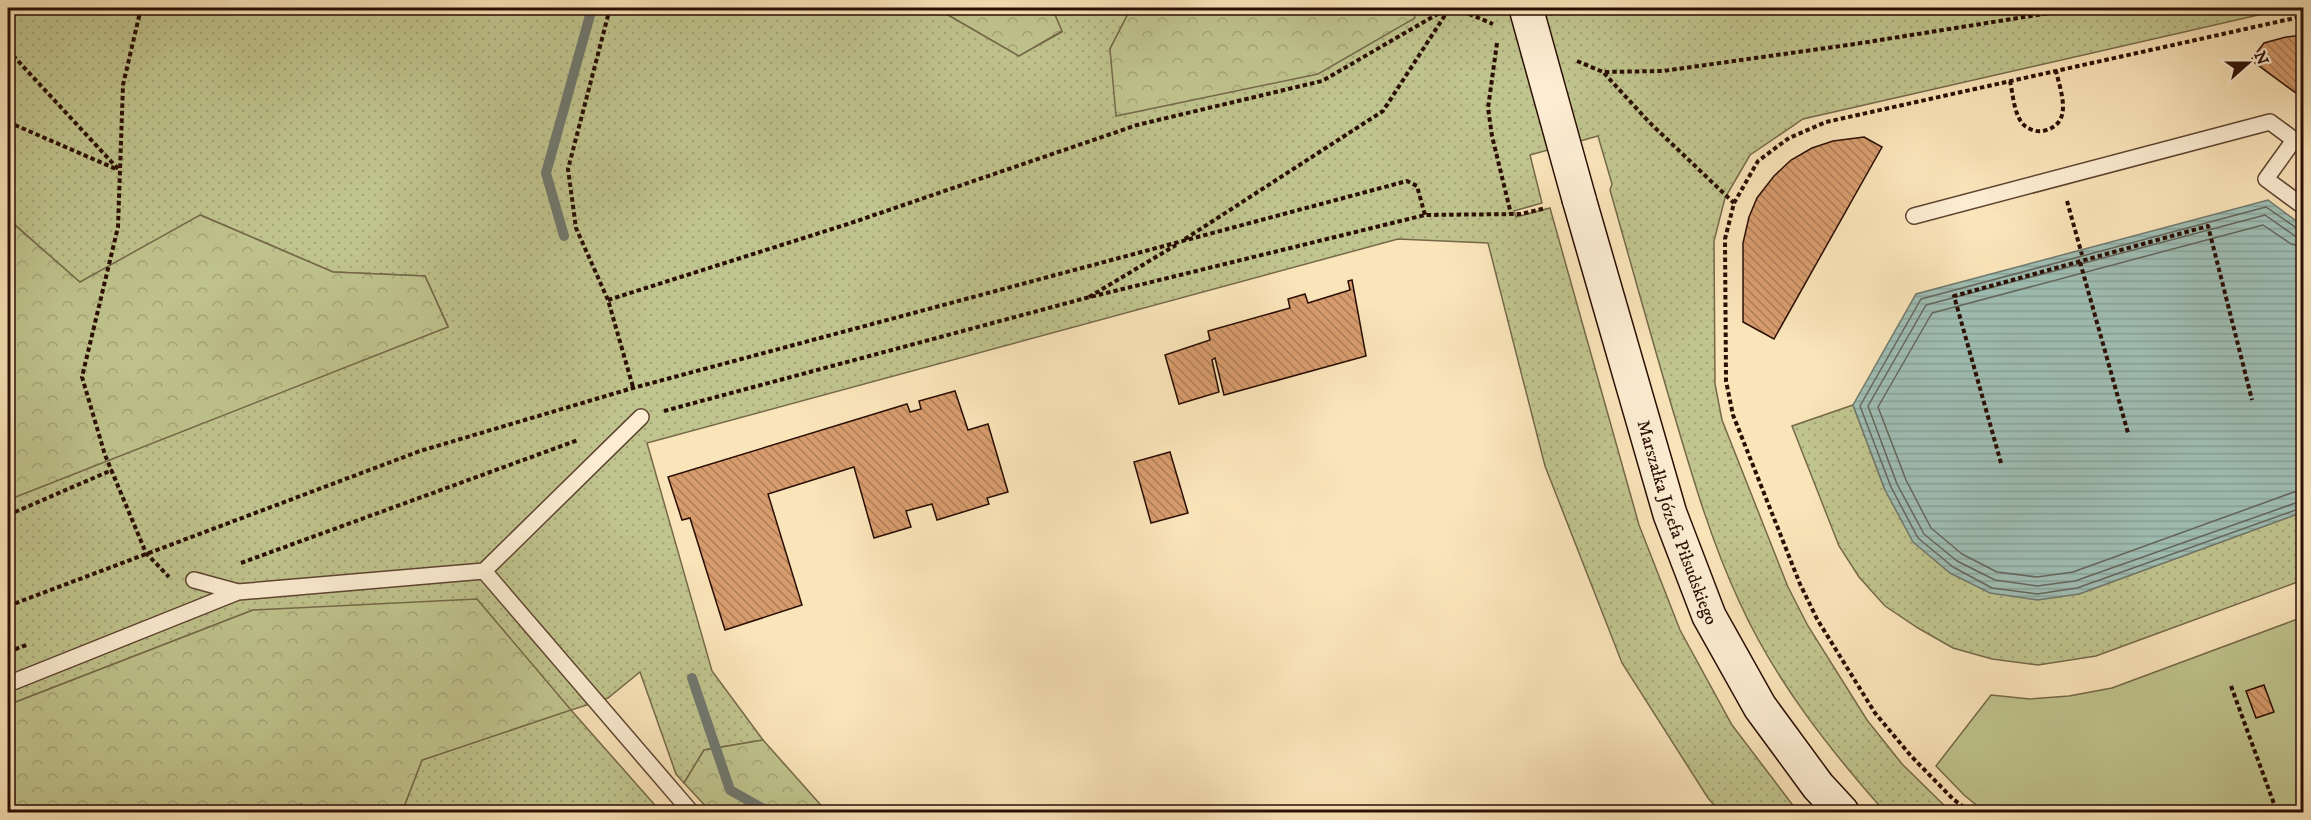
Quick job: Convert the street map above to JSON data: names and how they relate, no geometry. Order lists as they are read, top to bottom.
{
  "streets": {
    "main road": ["Marszałka Józefa Piłsudskiego"]
  },
  "north": "right"
}
